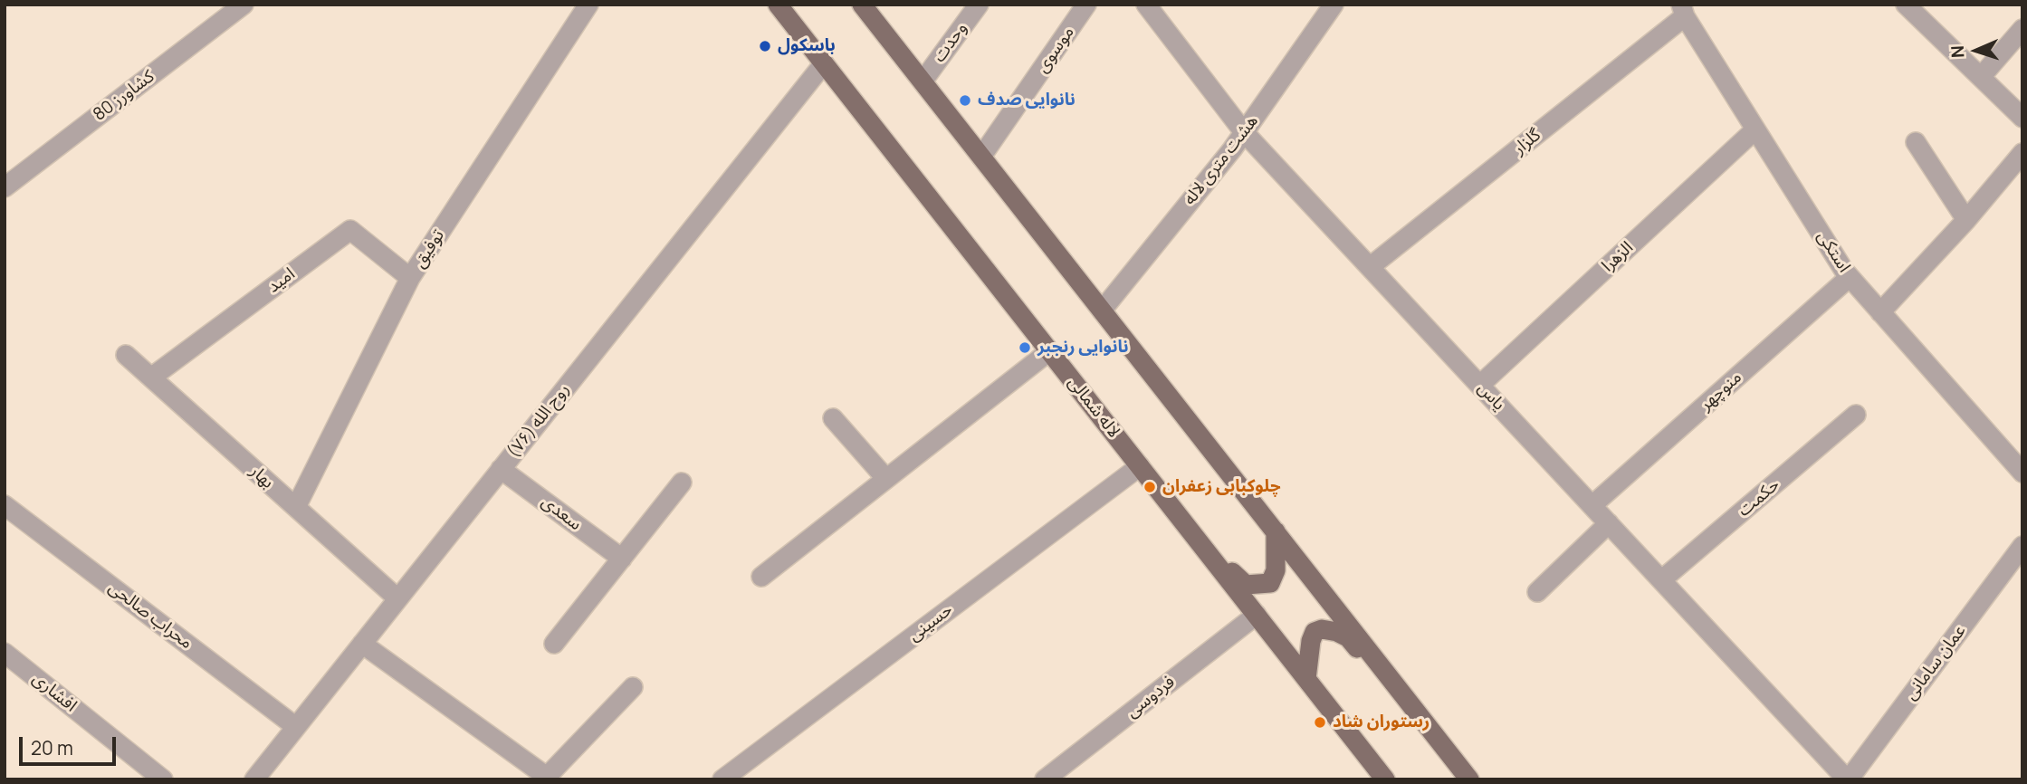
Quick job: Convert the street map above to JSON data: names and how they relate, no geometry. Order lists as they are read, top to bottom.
{
  "streets": {
    "main road": ["لاله شمالی"],
    "street": [
      "وحدت",
      "موسوی",
      "کشاورز 80",
      "گلزار",
      "هشت متری لاله",
      "توفیق",
      "استکی",
      "الزهرا",
      "امید",
      "منوچهر",
      "یاس",
      "روح الله (۷۶)",
      "بهار",
      "حکمت",
      "سعدی",
      "محراب صالحی",
      "حسینی",
      "عمان سامانی",
      "افشاری",
      "فردوسی"
    ]
  },
  "crossings": [
    ["گلزار", "استکی"],
    ["گلزار", "یاس"],
    ["هشت متری لاله", "یاس"],
    ["توفیق", "امید"],
    ["توفیق", "بهار"],
    ["استکی", "الزهرا"],
    ["استکی", "منوچهر"],
    ["الزهرا", "یاس"],
    ["امید", "بهار"],
    ["منوچهر", "یاس"],
    ["یاس", "حکمت"],
    ["یاس", "عمان سامانی"],
    ["لاله شمالی", "روح الله (۷۶)"],
    ["لاله شمالی", "حسینی"],
    ["لاله شمالی", "فردوسی"],
    ["روح الله (۷۶)", "بهار"],
    ["روح الله (۷۶)", "سعدی"],
    ["روح الله (۷۶)", "محراب صالحی"]
  ],
  "places": [
    "باسکول",
    "نانوایی صدف",
    "نانوایی رنجبر",
    "چلوکبابی زعفران",
    "رستوران شاد"
  ],
  "scale_bar": "20 m",
  "north": "left"
}
